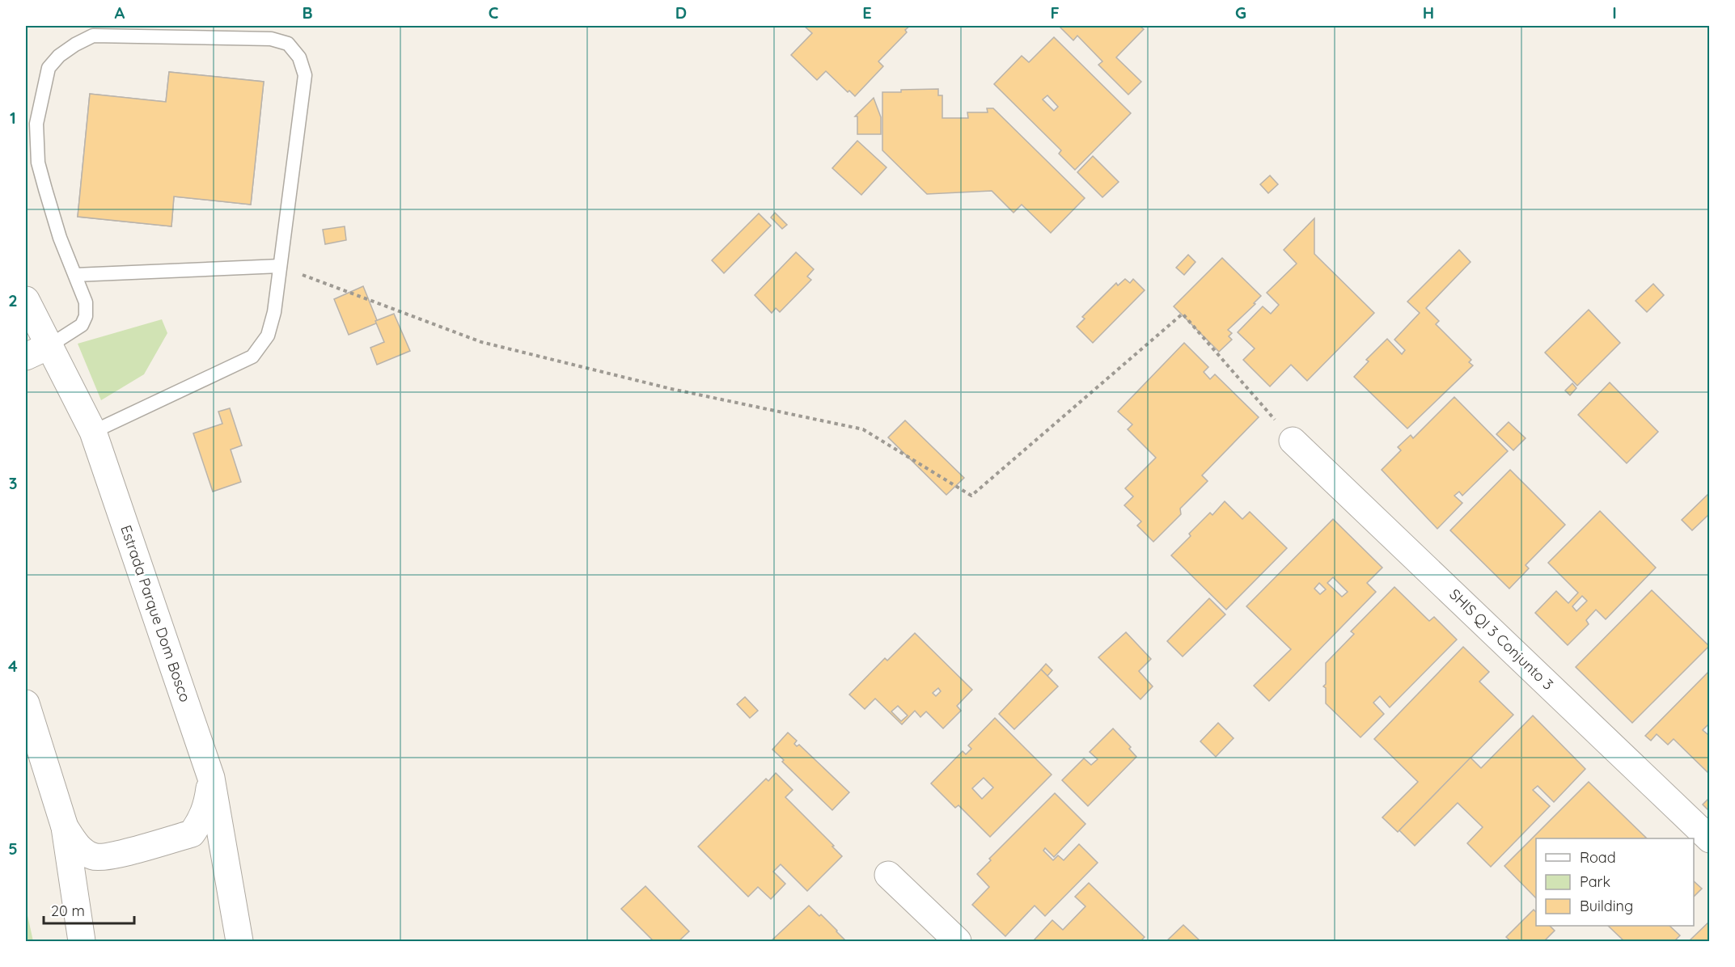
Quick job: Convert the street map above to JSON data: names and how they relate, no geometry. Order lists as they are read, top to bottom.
{
  "streets": {
    "main road": ["Estrada Parque Dom Bosco", "SHIS QI 3 Conjunto 3"]
  },
  "legend": ["Road", "Park", "Building"],
  "scale_bar": "20 m",
  "grid": {
    "columns": [
      "A",
      "B",
      "C",
      "D",
      "E",
      "F",
      "G",
      "H",
      "I"
    ],
    "rows": [
      "1",
      "2",
      "3",
      "4",
      "5"
    ]
  }
}
